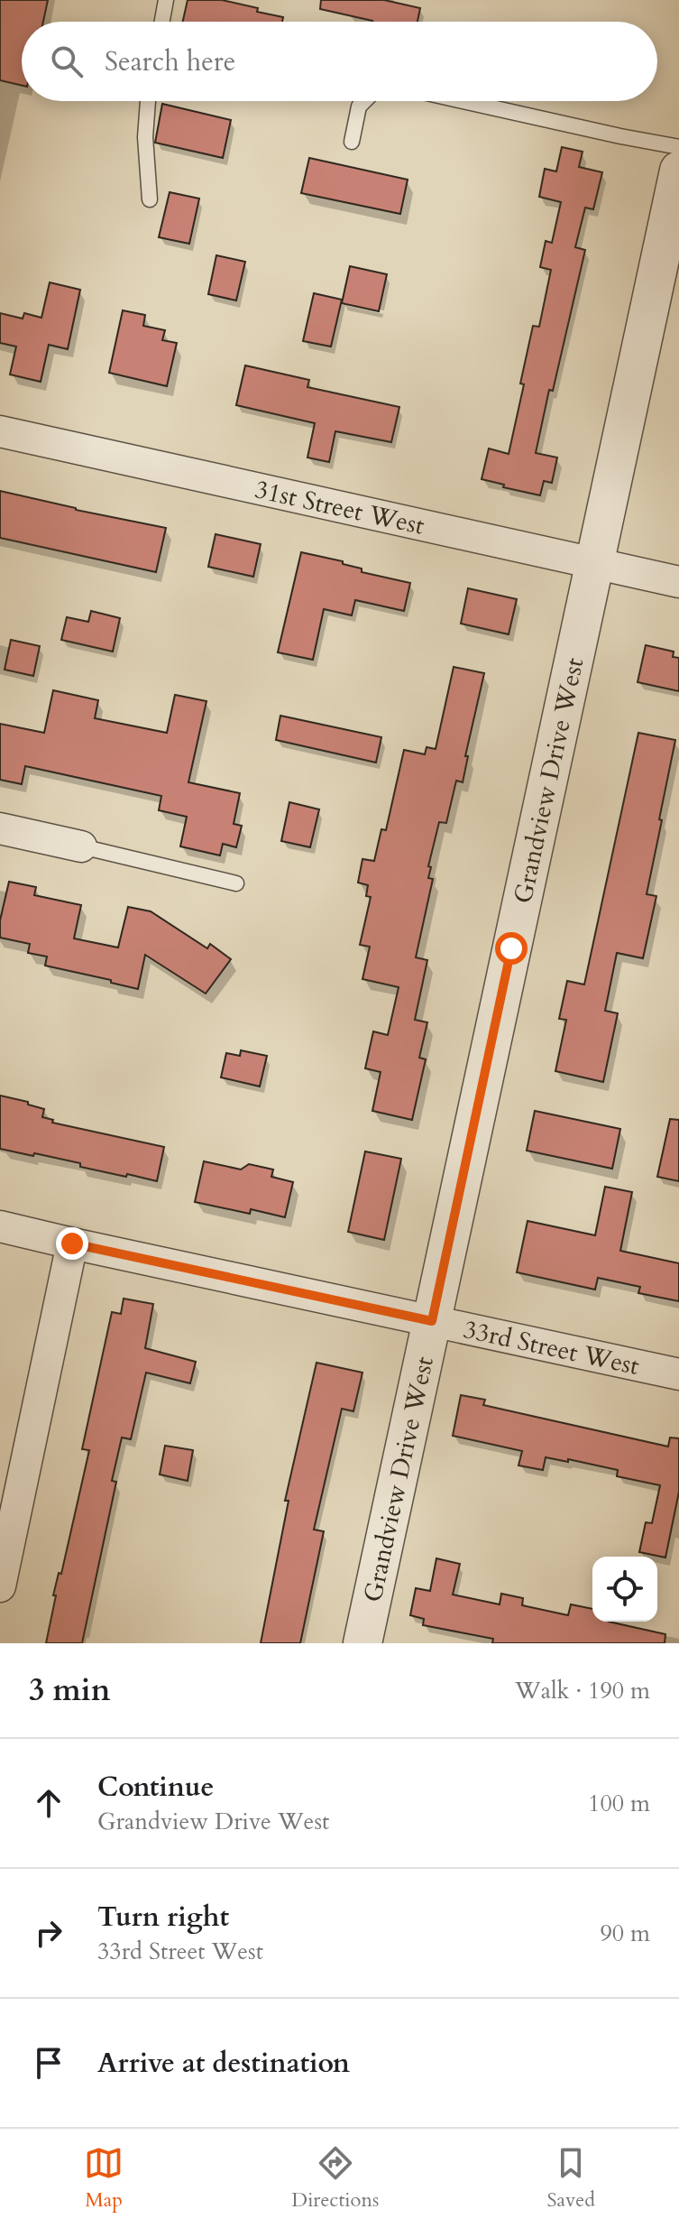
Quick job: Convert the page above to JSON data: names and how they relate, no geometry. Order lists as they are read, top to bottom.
{
  "streets": {
    "street": ["31st Street West", "Grandview Drive West", "33rd Street West"]
  },
  "crossings": [
    ["31st Street West", "Grandview Drive West"],
    ["Grandview Drive West", "33rd Street West"]
  ],
  "page": {
    "search": "Search here",
    "heading": ["3 min", "Walk · 190 m"],
    "list": [
      ["Continue", "Grandview Drive West", "100 m"],
      ["Turn right", "33rd Street West", "90 m"],
      "Arrive at destination"
    ],
    "nav": ["Map", "Directions", "Saved"]
  }
}
